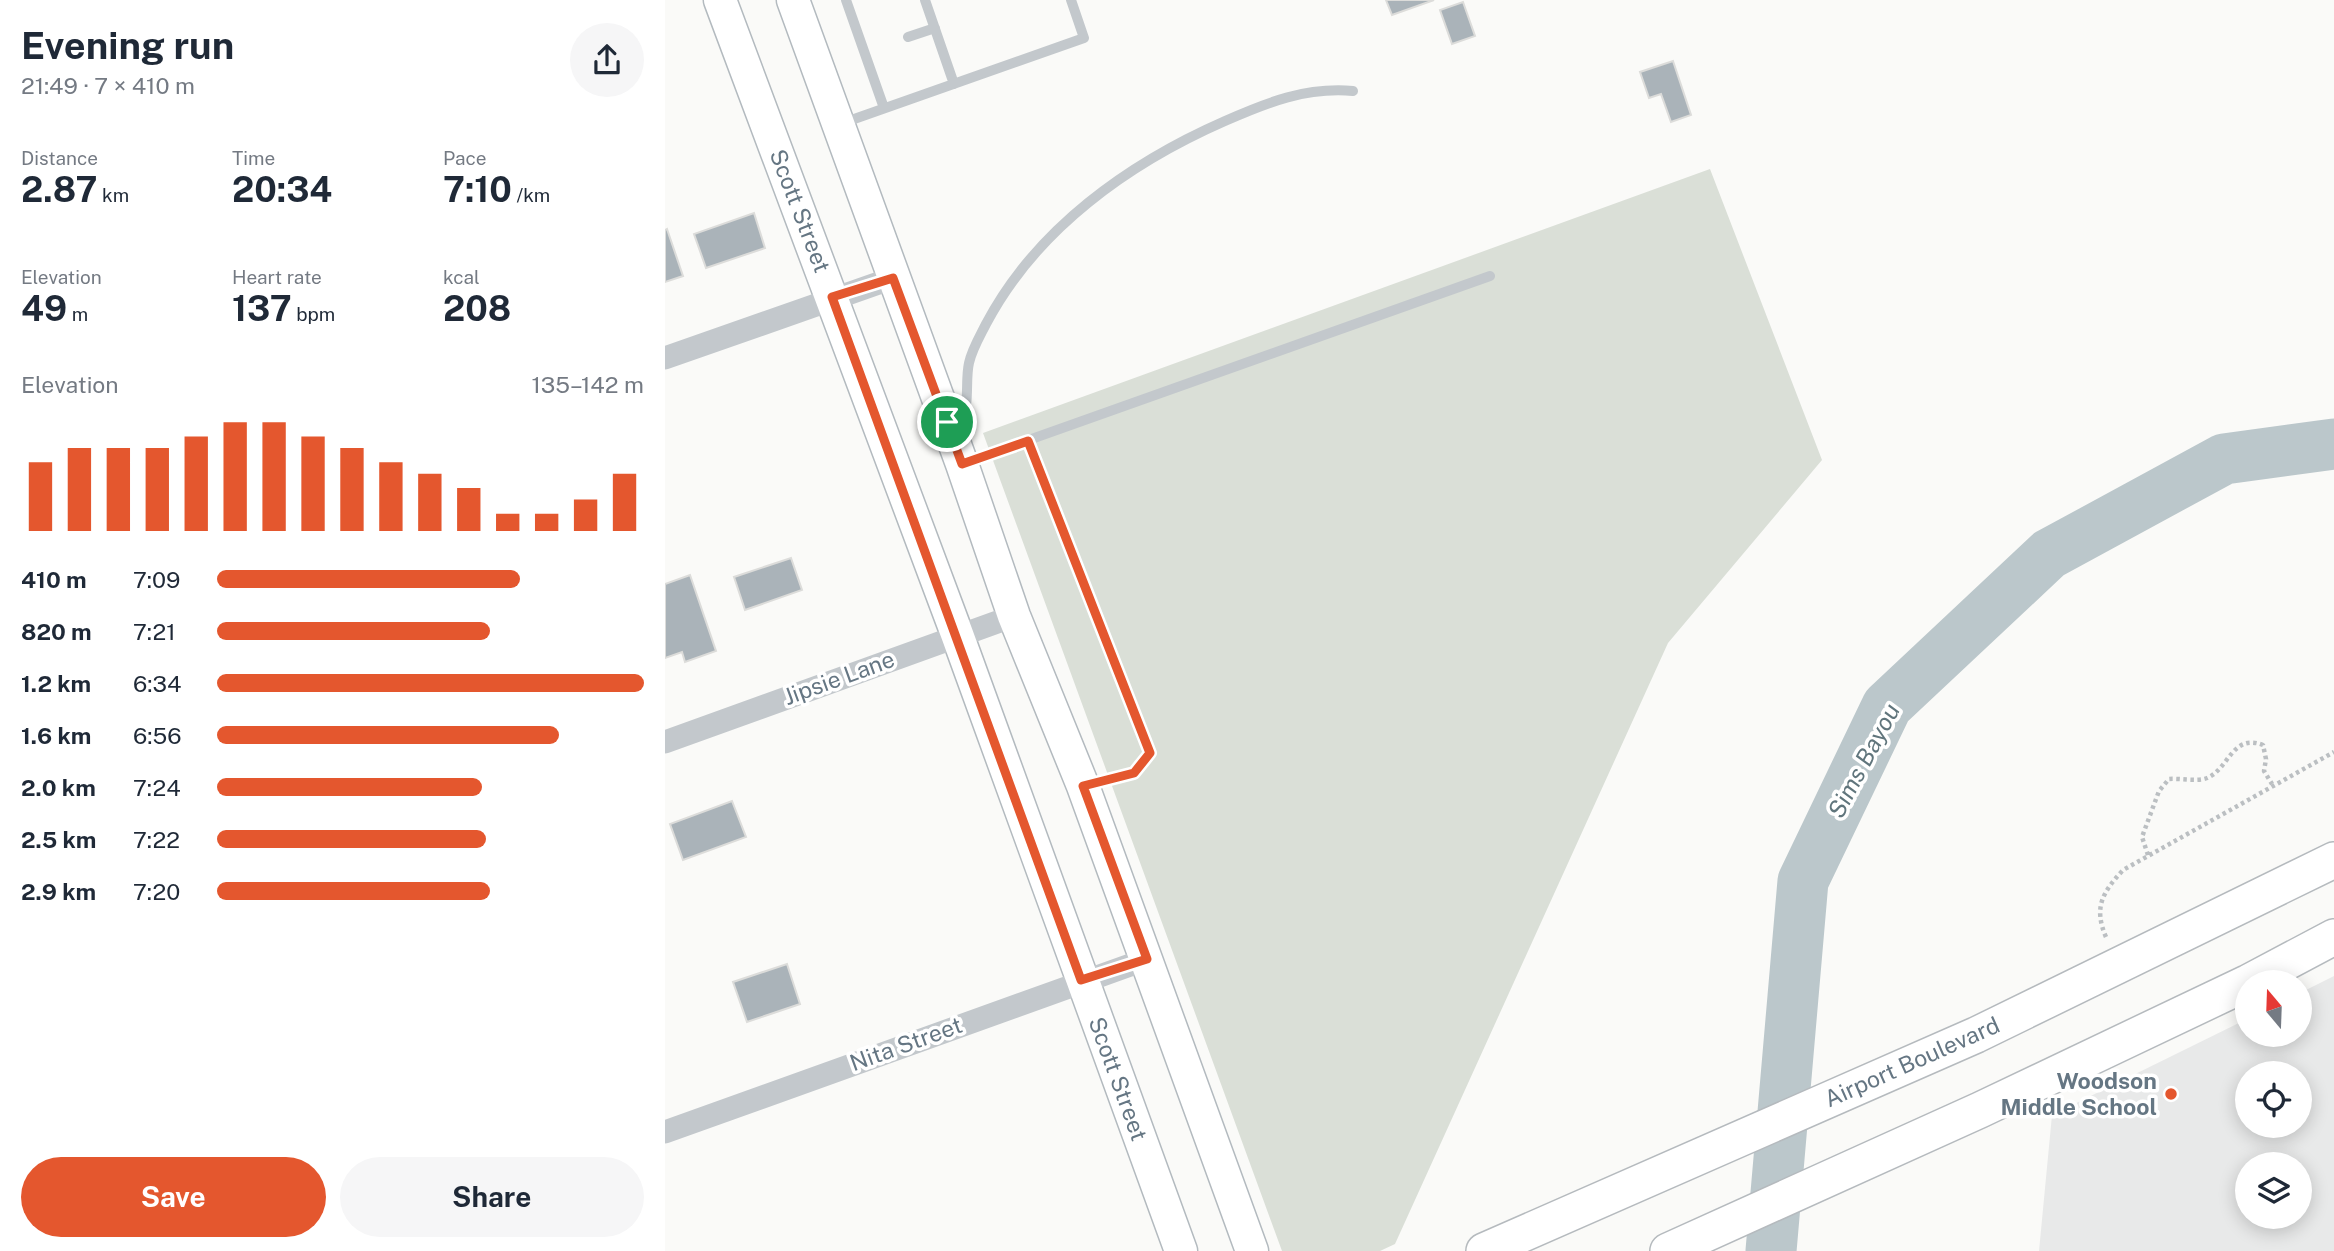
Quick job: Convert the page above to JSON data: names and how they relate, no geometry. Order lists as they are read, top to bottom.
{
  "streets": {
    "main road": ["Scott Street", "Airport Boulevard"],
    "street": ["Jipsie Lane", "Nita Street"]
  },
  "crossings": [
    ["Scott Street", "Jipsie Lane"],
    ["Scott Street", "Nita Street"]
  ],
  "water": ["Sims Bayou"],
  "places": ["Woodson Middle School"],
  "north": "top",
  "page": {
    "heading": ["Evening run", "21:49 · 7 × 410 m"],
    "stats": [
      ["Distance", "2.87 km"],
      ["Time", "20:34"],
      ["Pace", "7:10 /km"],
      ["Elevation", "49 m"],
      ["Heart rate", "137 bpm"],
      ["kcal", "208"]
    ],
    "chart": ["Elevation", "135–142 m"],
    "list": [
      {
        "name": "410 m",
        "note": "7:09"
      },
      {
        "name": "820 m",
        "note": "7:21"
      },
      {
        "name": "1.2 km",
        "note": "6:34"
      },
      {
        "name": "1.6 km",
        "note": "6:56"
      },
      {
        "name": "2.0 km",
        "note": "7:24"
      },
      {
        "name": "2.5 km",
        "note": "7:22"
      },
      {
        "name": "2.9 km",
        "note": "7:20"
      }
    ],
    "buttons": ["Save", "Share"]
  }
}
